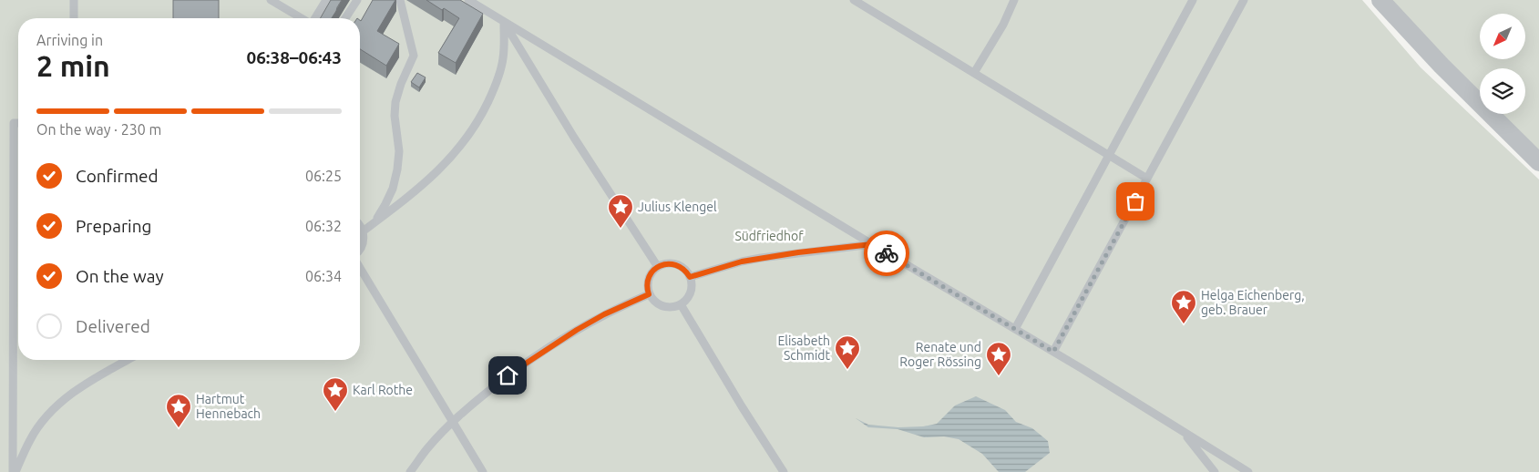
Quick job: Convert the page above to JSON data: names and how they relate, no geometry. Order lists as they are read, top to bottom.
{
  "parks": ["Südfriedhof"],
  "places": {
    "place": [
      "Julius Klengel",
      "Helga Eichenberg, geb. Brauer",
      "Elisabeth Schmidt",
      "Renate und Roger Rössing",
      "Karl Rothe",
      "Hartmut Hennebach"
    ]
  },
  "north": "bottom left",
  "page": {
    "heading": ["2 min", "Arriving in", "06:38–06:43"],
    "bar": "On the way · 230 m",
    "list": [
      ["Confirmed", "06:25"],
      ["Preparing", "06:32"],
      ["On the way", "06:34"],
      "Delivered"
    ]
  }
}
